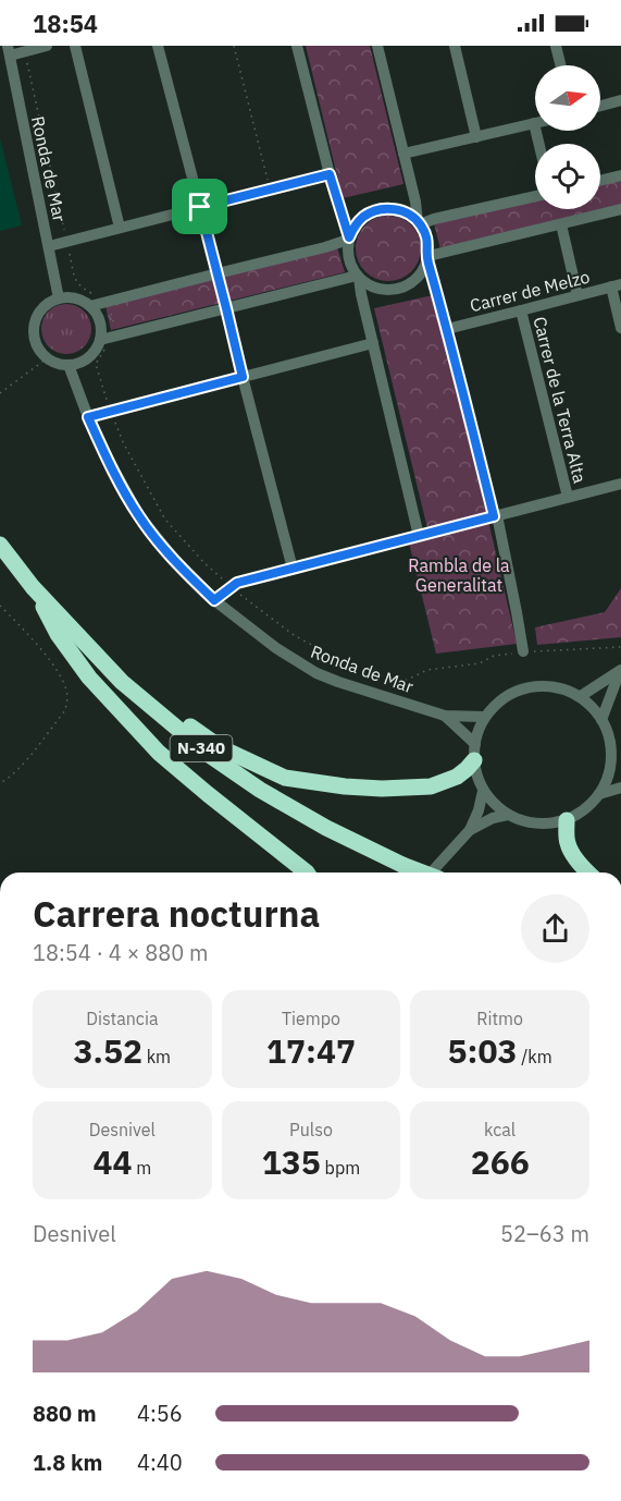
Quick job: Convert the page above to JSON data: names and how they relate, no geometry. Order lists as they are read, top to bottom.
{
  "streets": {
    "highway": ["N-340"],
    "street": ["Ronda de Mar", "Carrer de Melzo", "Carrer de la Terra Alta"]
  },
  "crossings": [
    ["Carrer de Melzo", "Carrer de la Terra Alta"]
  ],
  "parks": ["Rambla de la Generalitat"],
  "north": "right",
  "page": {
    "status": "18:54",
    "heading": ["Carrera nocturna", "18:54 · 4 × 880 m"],
    "stats": [
      ["Distancia", "3.52 km"],
      ["Tiempo", "17:47"],
      ["Ritmo", "5:03 /km"],
      ["Desnivel", "44 m"],
      ["Pulso", "135 bpm"],
      ["kcal", "266"]
    ],
    "chart": ["Desnivel", "52–63 m"],
    "list": [
      {
        "name": "880 m",
        "note": "4:56"
      },
      {
        "name": "1.8 km",
        "note": "4:40"
      }
    ]
  }
}
